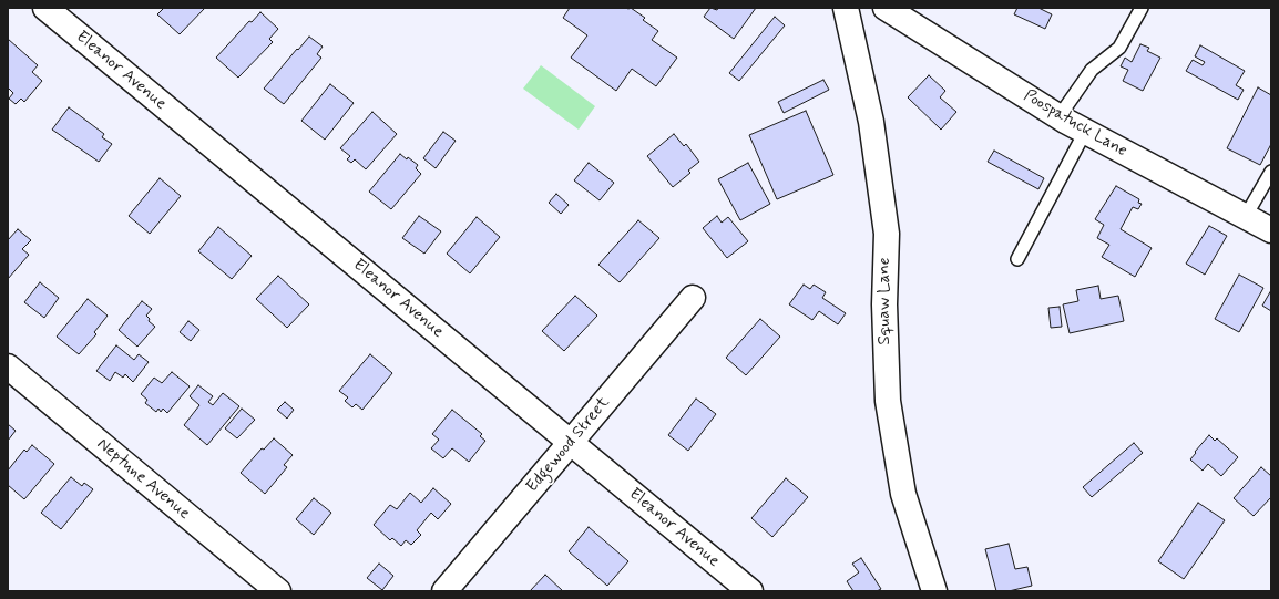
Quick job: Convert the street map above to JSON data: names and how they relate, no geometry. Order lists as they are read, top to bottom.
{
  "streets": {
    "street": [
      "Eleanor Avenue",
      "Poospatuck Lane",
      "Squaw Lane",
      "Edgewood Street",
      "Neptune Avenue"
    ]
  },
  "crossings": [
    ["Eleanor Avenue", "Edgewood Street"]
  ]
}
